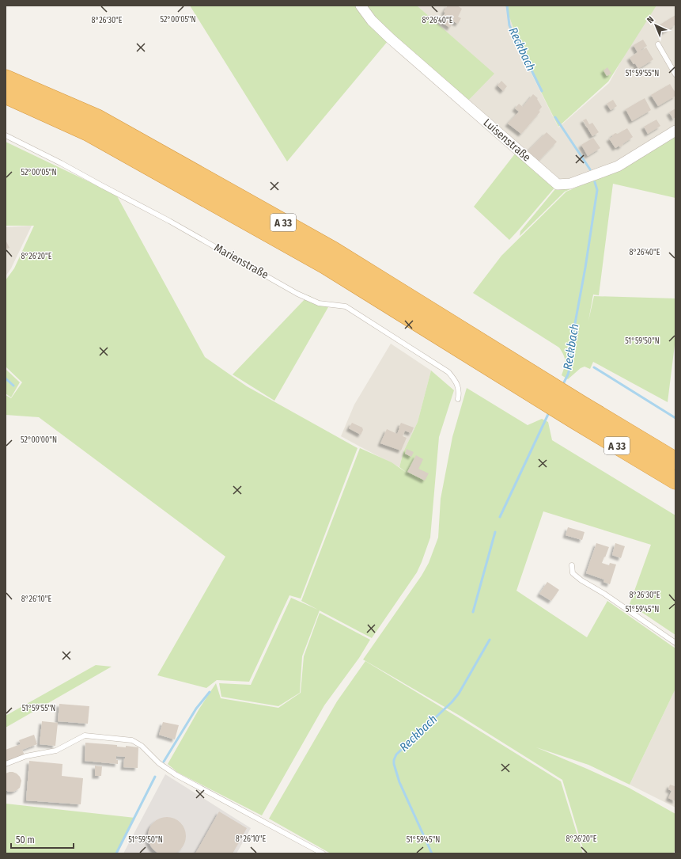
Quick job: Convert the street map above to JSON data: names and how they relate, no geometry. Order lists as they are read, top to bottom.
{
  "streets": {
    "highway": ["A 33"],
    "street": ["Luisenstraße"],
    "lane": ["Marienstraße"]
  },
  "water": ["Reckbach"],
  "scale_bar": "50 m",
  "north": "top left",
  "coordinates": [
    "52°00'05\"N",
    "8°26'40\"E",
    "8°26'30\"E",
    "51°59'55\"N",
    "8°26'20\"E",
    "51°59'50\"N",
    "52°00'00\"N",
    "8°26'10\"E",
    "51°59'45\"N"
  ]
}
